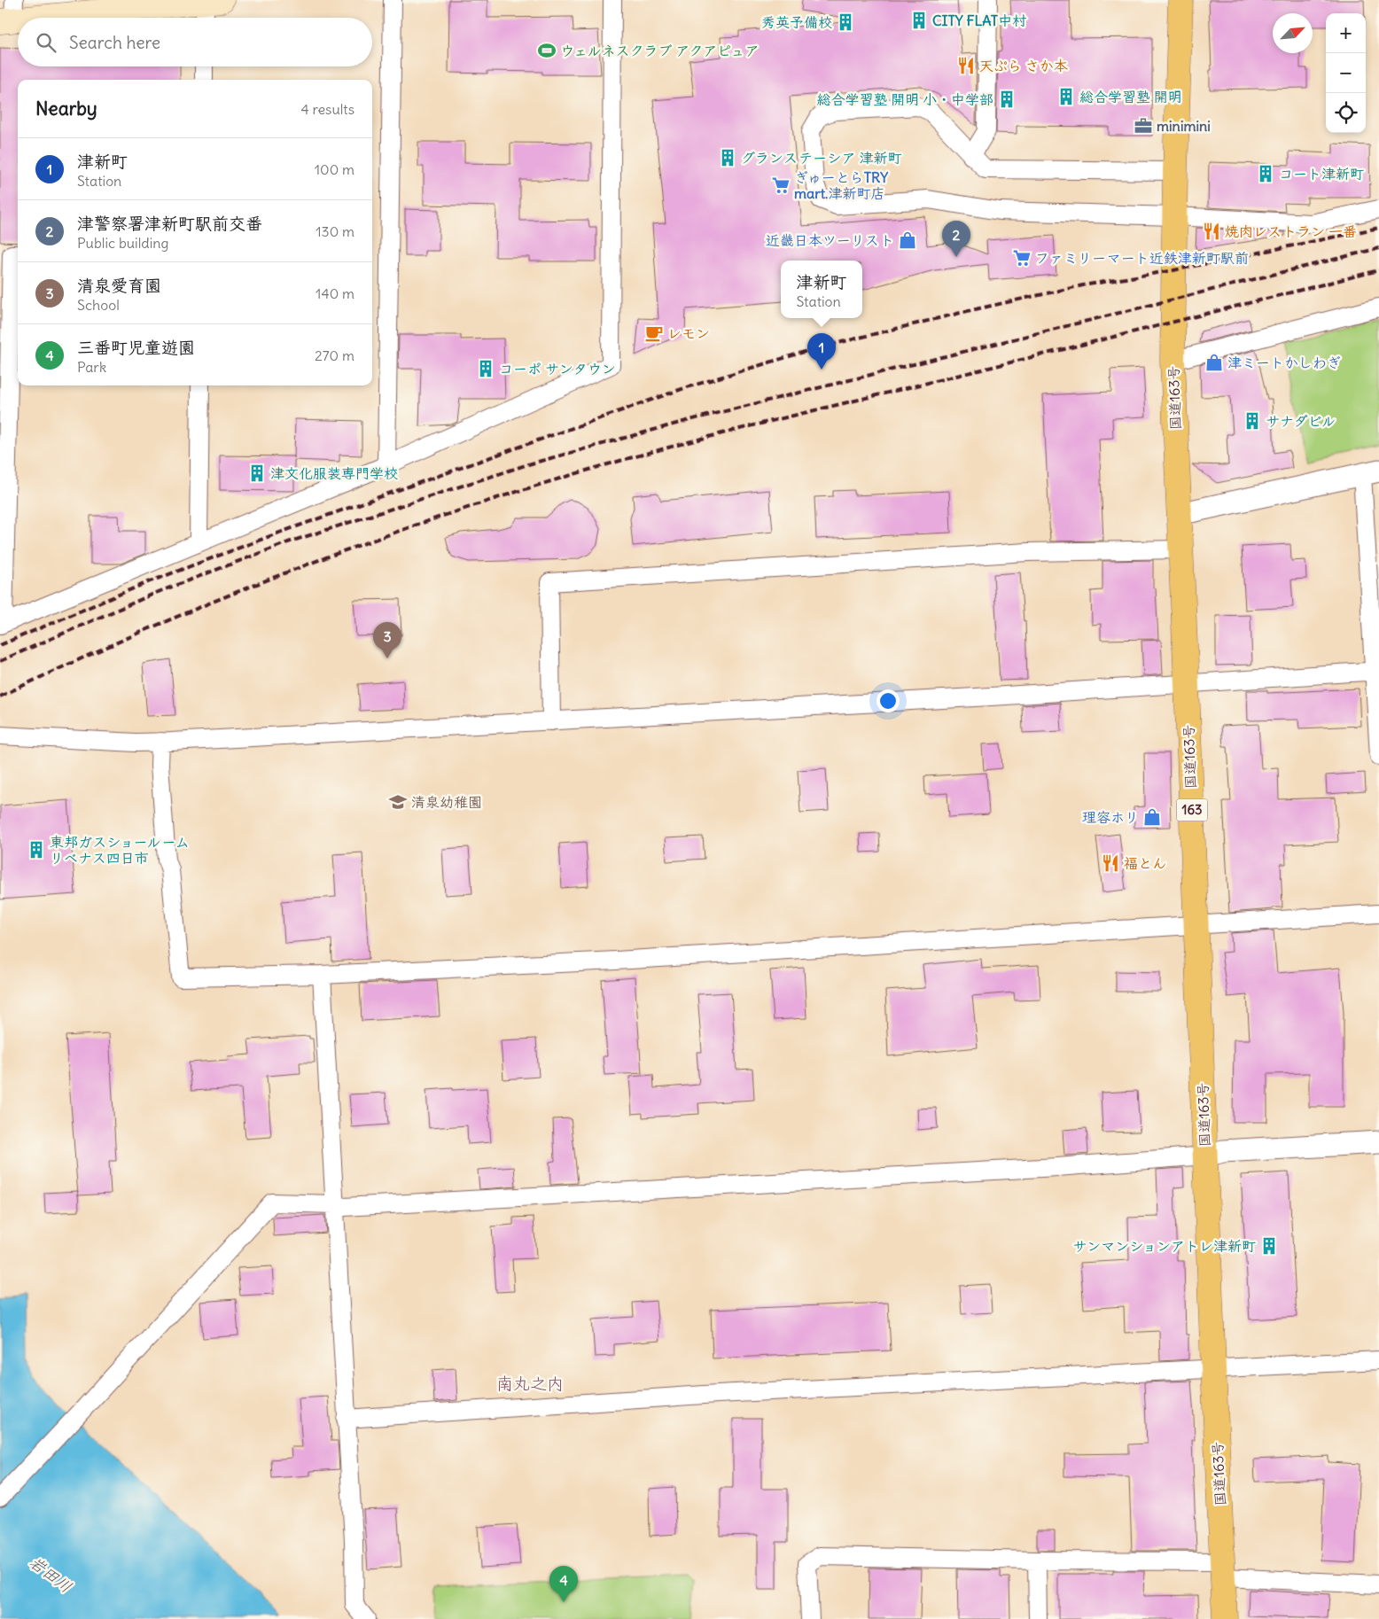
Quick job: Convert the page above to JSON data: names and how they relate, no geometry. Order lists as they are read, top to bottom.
{
  "streets": {
    "highway": ["国道163号", "163"]
  },
  "districts": ["南丸之内"],
  "water": ["岩田川"],
  "places": {
    "building": [
      "CITY FLAT中村",
      "秀英予備校",
      "総合学習塾 開明",
      "総合学習塾 開明 小・中学部",
      "グランステーシア 津新町",
      "コート津新町",
      "コーポ サンタウン",
      "サナダビル",
      "津文化服装専門学校",
      "東邦ガスショールーム リベナス四日市",
      "サンマンションアトレ津新町"
    ],
    "sports": ["ウェルネスクラブ アクアピュア"],
    "restaurant": ["天ぷら さか本", "焼肉レストラン 一番", "福とん"],
    "office": ["minimini"],
    "supermarket": ["ぎゅーとらTRY mart.津新町店", "ファミリーマート近鉄津新町駅前"],
    "shop": ["近畿日本ツーリスト", "津ミートかしわぎ", "理容ホリ"],
    "cafe": ["レモン"],
    "school or university": ["清泉幼稚園"]
  },
  "north": "top right",
  "page": {
    "map_buttons": ["+", "−"],
    "search": "Search here",
    "heading": ["Nearby", "4 results"],
    "list": [
      {
        "mark": "1",
        "name": "津新町",
        "note": "Station",
        "value": "100 m"
      },
      {
        "mark": "2",
        "name": "津警察署津新町駅前交番",
        "note": "Public building",
        "value": "130 m"
      },
      {
        "mark": "3",
        "name": "清泉愛育園",
        "note": "School",
        "value": "140 m"
      },
      {
        "mark": "4",
        "name": "三番町児童遊園",
        "note": "Park",
        "value": "270 m"
      }
    ],
    "pins": [
      "2",
      "1",
      "3",
      "4"
    ],
    "popup": ["津新町", "Station"]
  }
}
